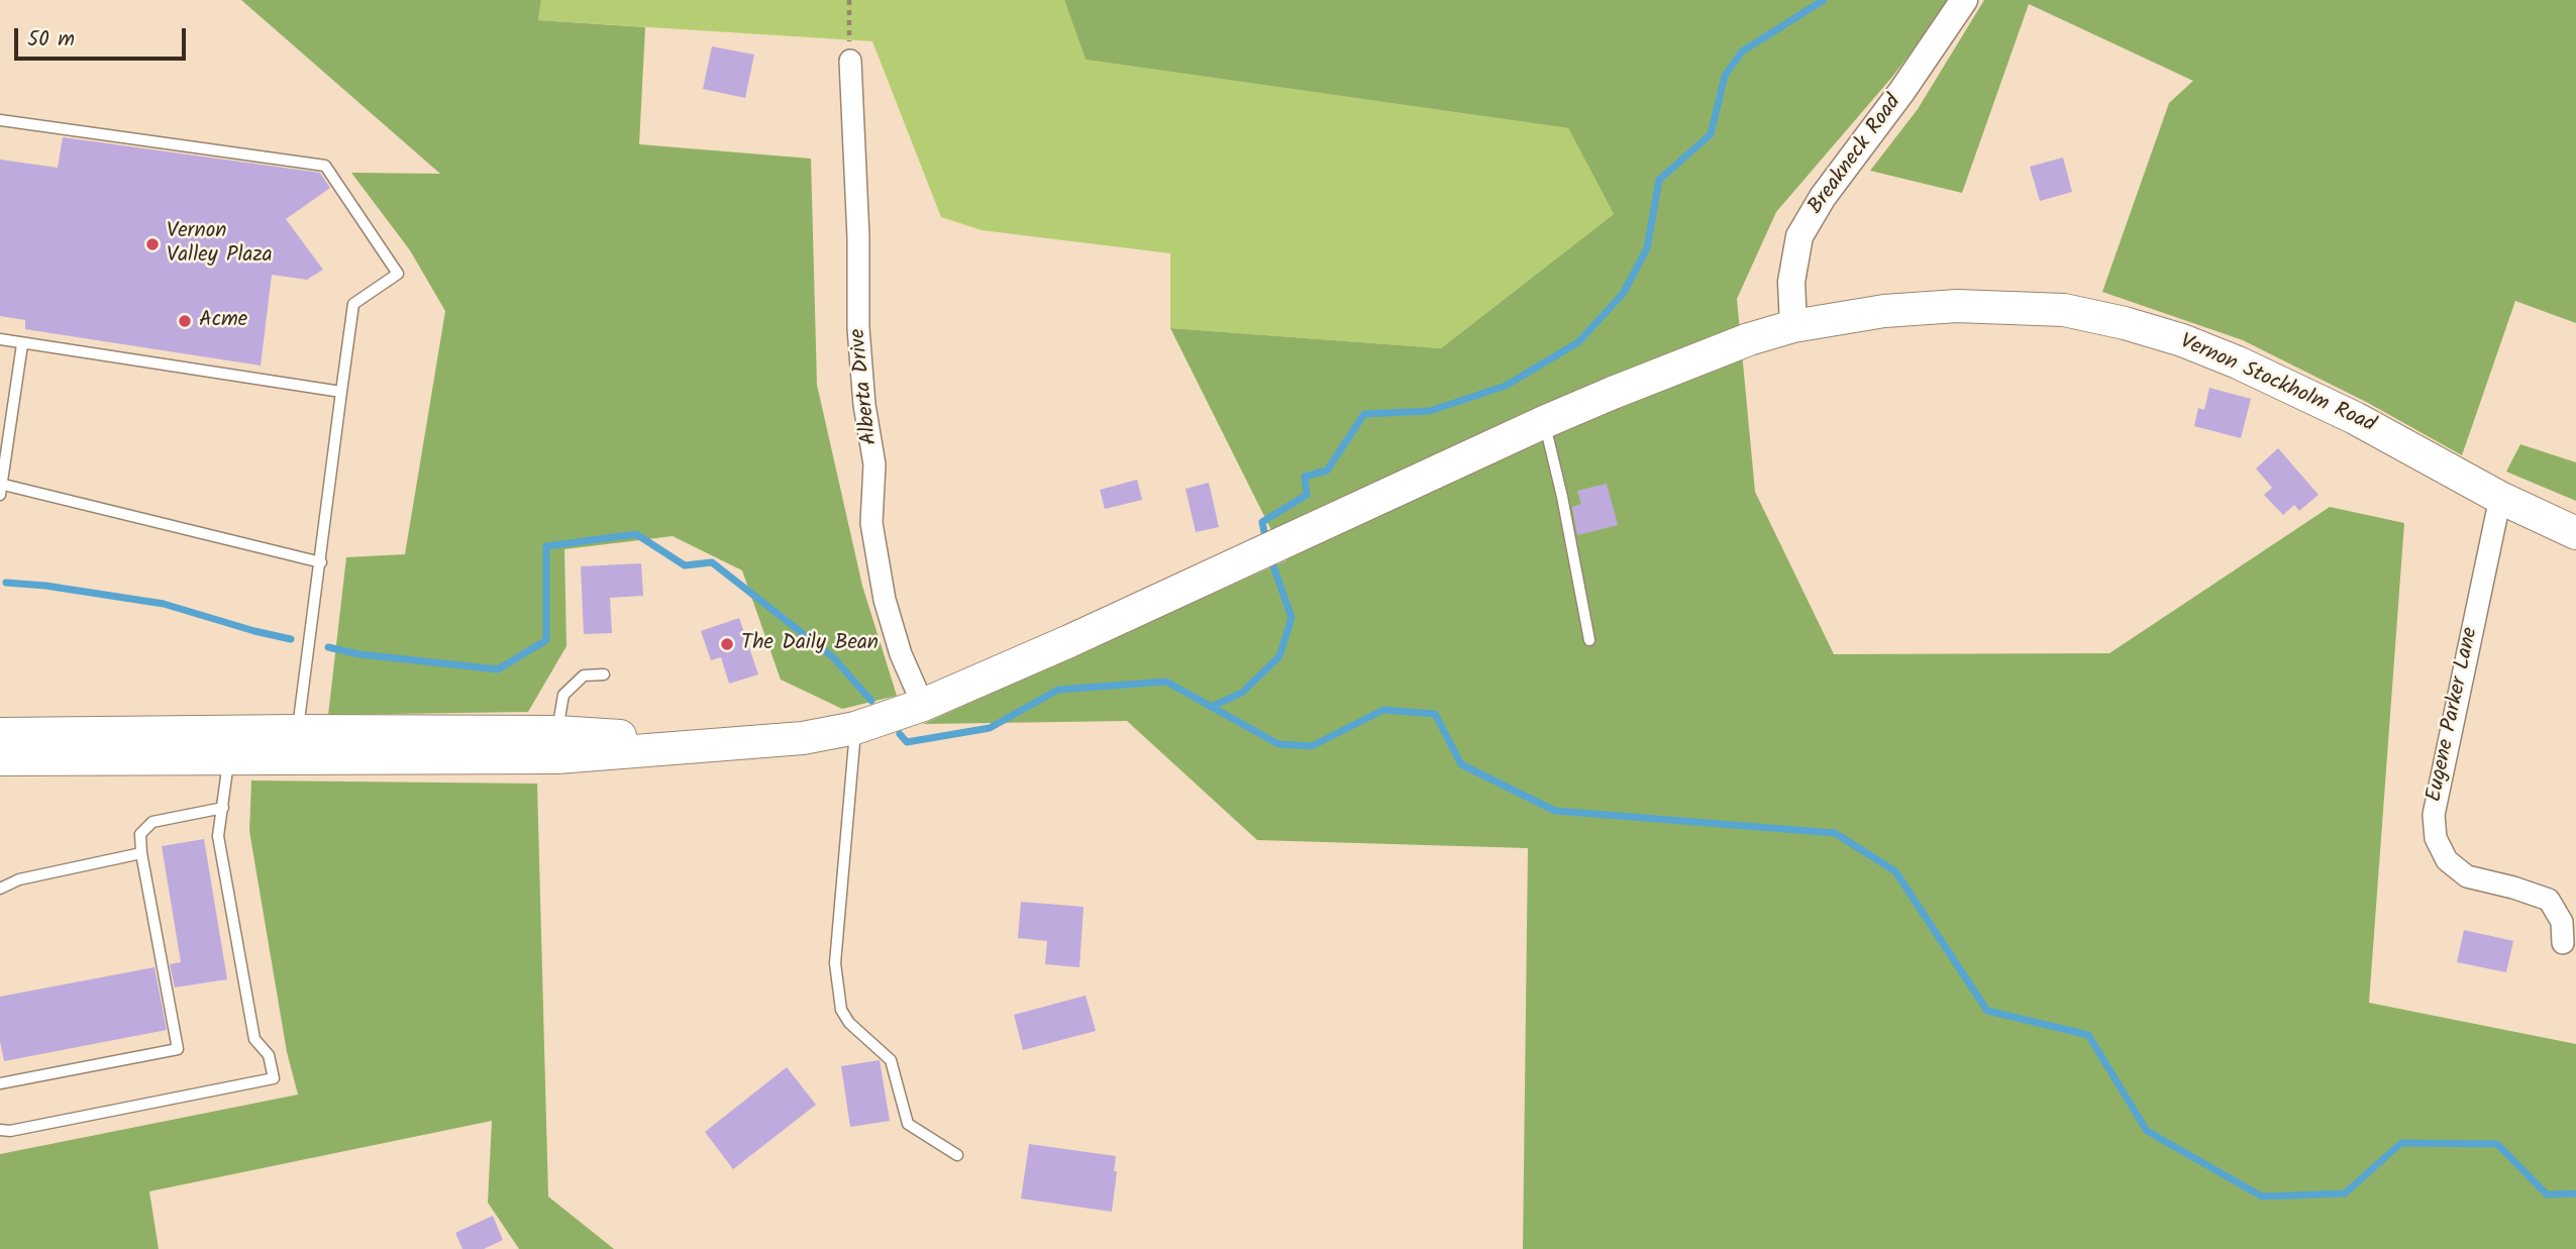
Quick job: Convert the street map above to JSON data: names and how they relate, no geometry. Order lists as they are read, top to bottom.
{
  "streets": {
    "main road": ["Vernon Stockholm Road"],
    "street": ["Breakneck Road", "Alberta Drive", "Eugene Parker Lane"]
  },
  "crossings": [
    ["Breakneck Road", "Vernon Stockholm Road"],
    ["Vernon Stockholm Road", "Alberta Drive"],
    ["Vernon Stockholm Road", "Eugene Parker Lane"]
  ],
  "places": ["Vernon Valley Plaza", "Acme", "The Daily Bean"],
  "scale_bar": "50 m"
}
